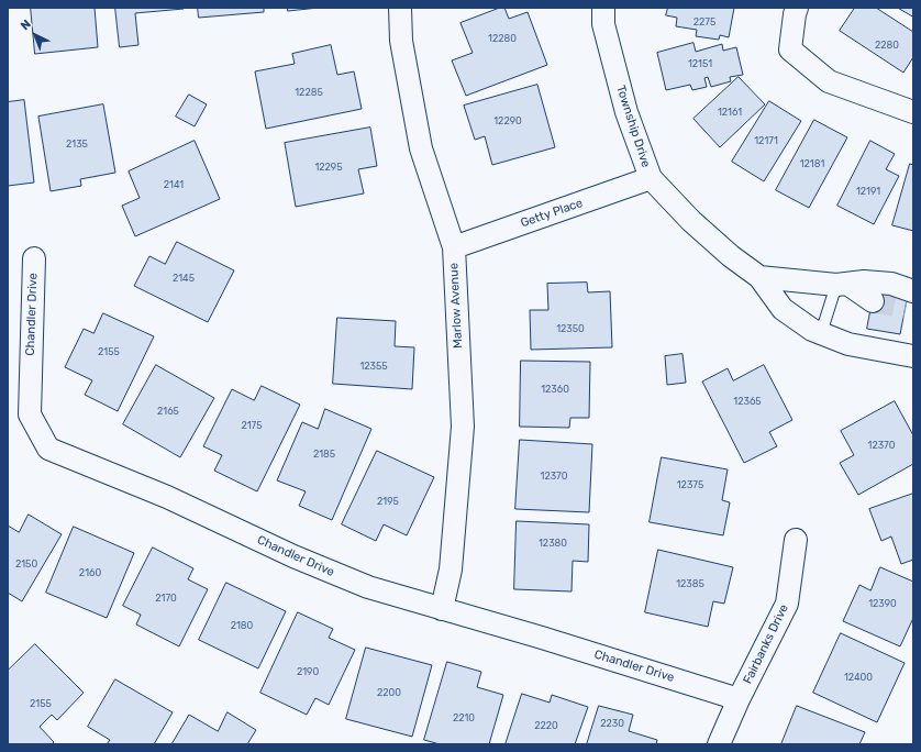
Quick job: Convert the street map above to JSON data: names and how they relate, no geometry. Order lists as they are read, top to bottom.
{
  "streets": {
    "street": [
      "Township Drive",
      "Getty Place",
      "Marlow Avenue",
      "Chandler Drive",
      "Fairbanks Drive"
    ]
  },
  "crossings": [
    ["Township Drive", "Getty Place"],
    ["Getty Place", "Marlow Avenue"],
    ["Marlow Avenue", "Chandler Drive"],
    ["Chandler Drive", "Fairbanks Drive"]
  ],
  "house_numbers": [
    "2275",
    "12280",
    "2280",
    "12151",
    "12285",
    "12161",
    "12290",
    "12171",
    "2135",
    "12181",
    "12295",
    "2141",
    "12191",
    "2145",
    "12350",
    "2155",
    "12355",
    "12360",
    "12365",
    "2165",
    "2175",
    "12370",
    "2185",
    "12370",
    "12375",
    "2195",
    "12380",
    "2150",
    "2160",
    "12385",
    "2170",
    "12390",
    "2180",
    "2190",
    "12400",
    "2200",
    "2155",
    "2210",
    "2230",
    "2220"
  ],
  "north": "top left"
}
